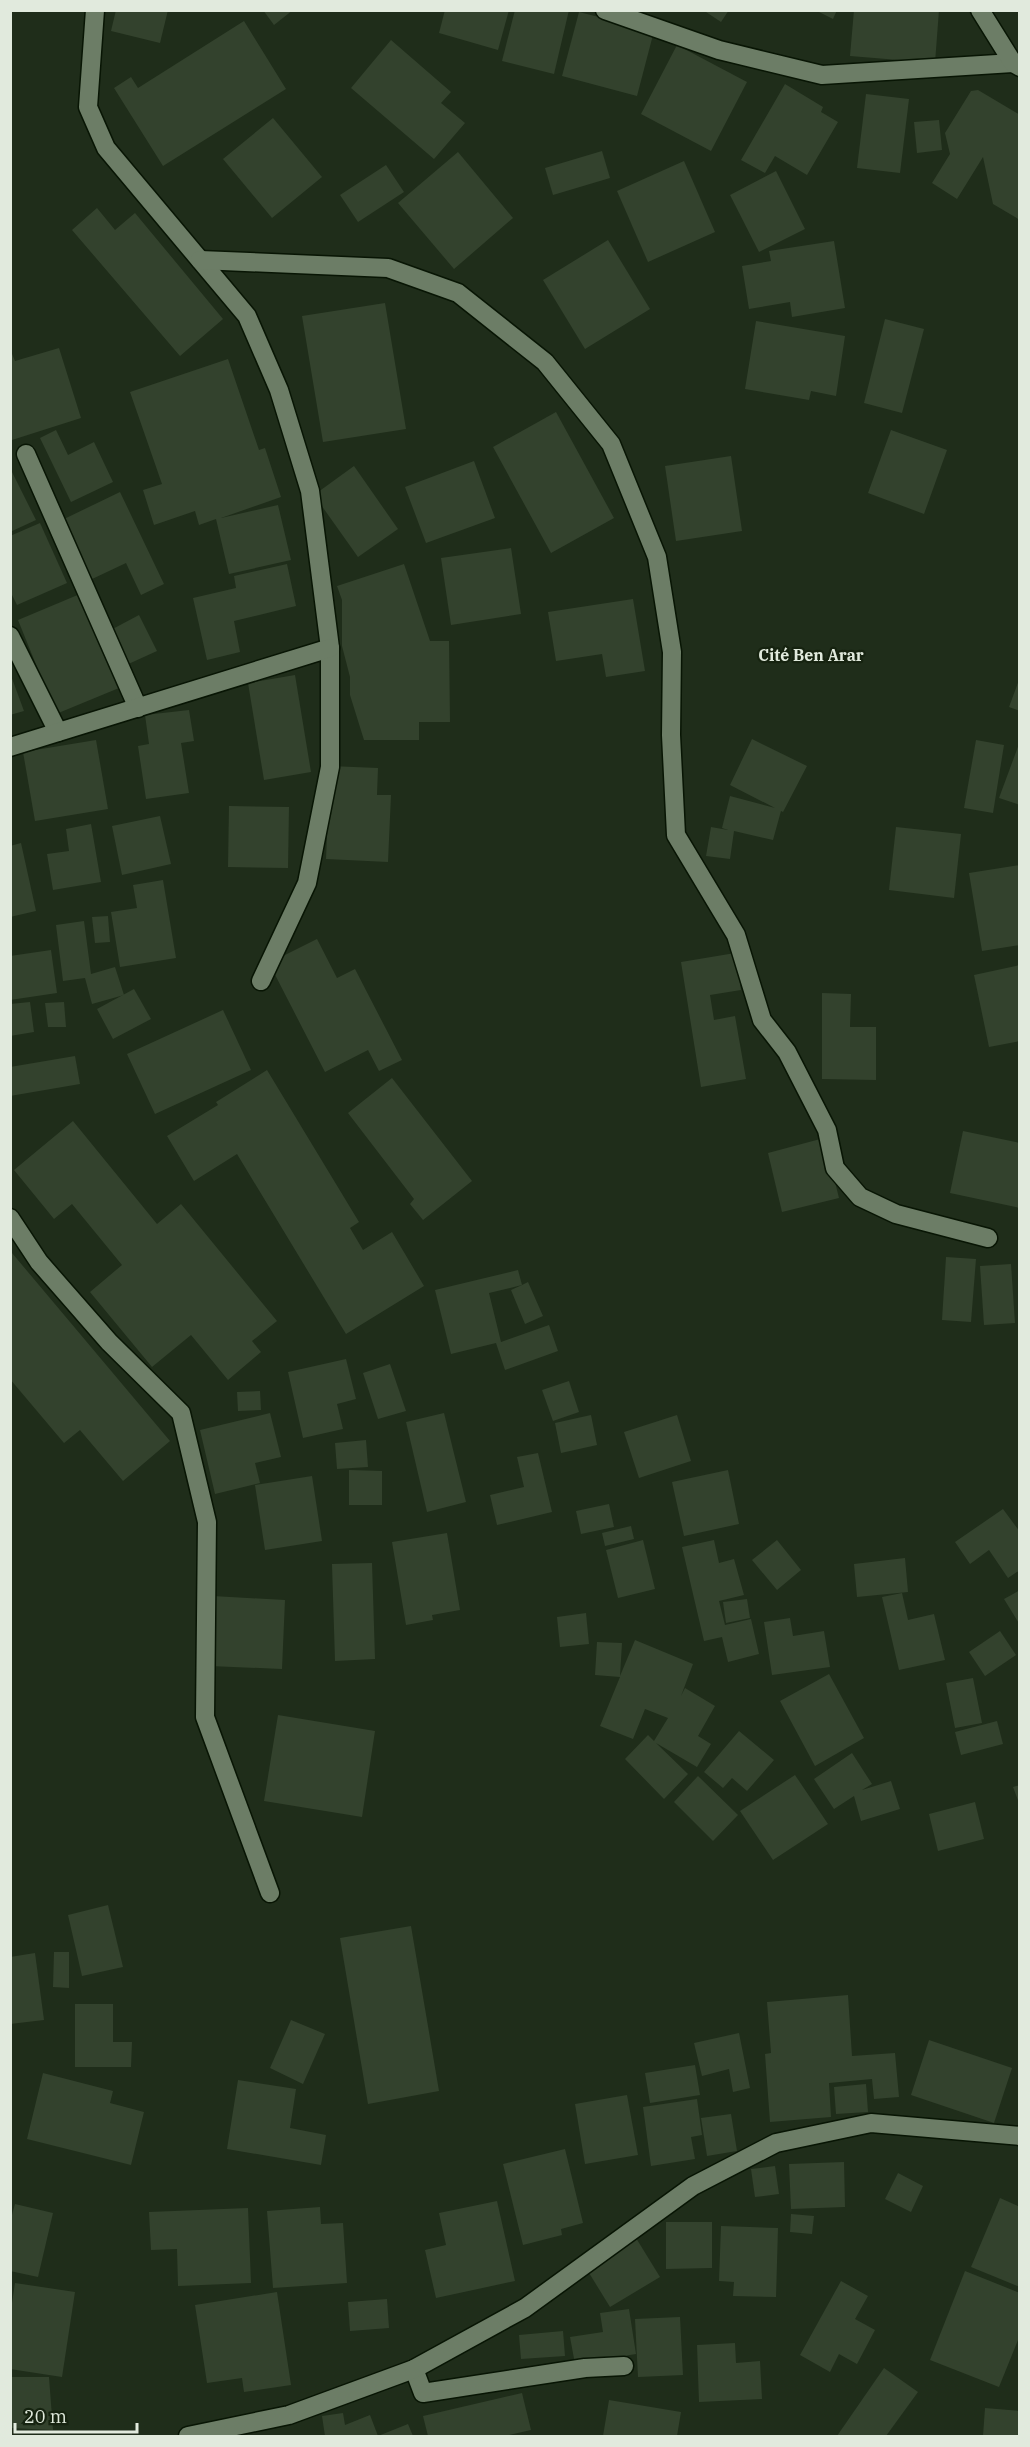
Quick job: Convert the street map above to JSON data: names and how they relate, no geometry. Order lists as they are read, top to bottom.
{
  "districts": ["Cité Ben Arar"],
  "scale_bar": "20 m"
}
